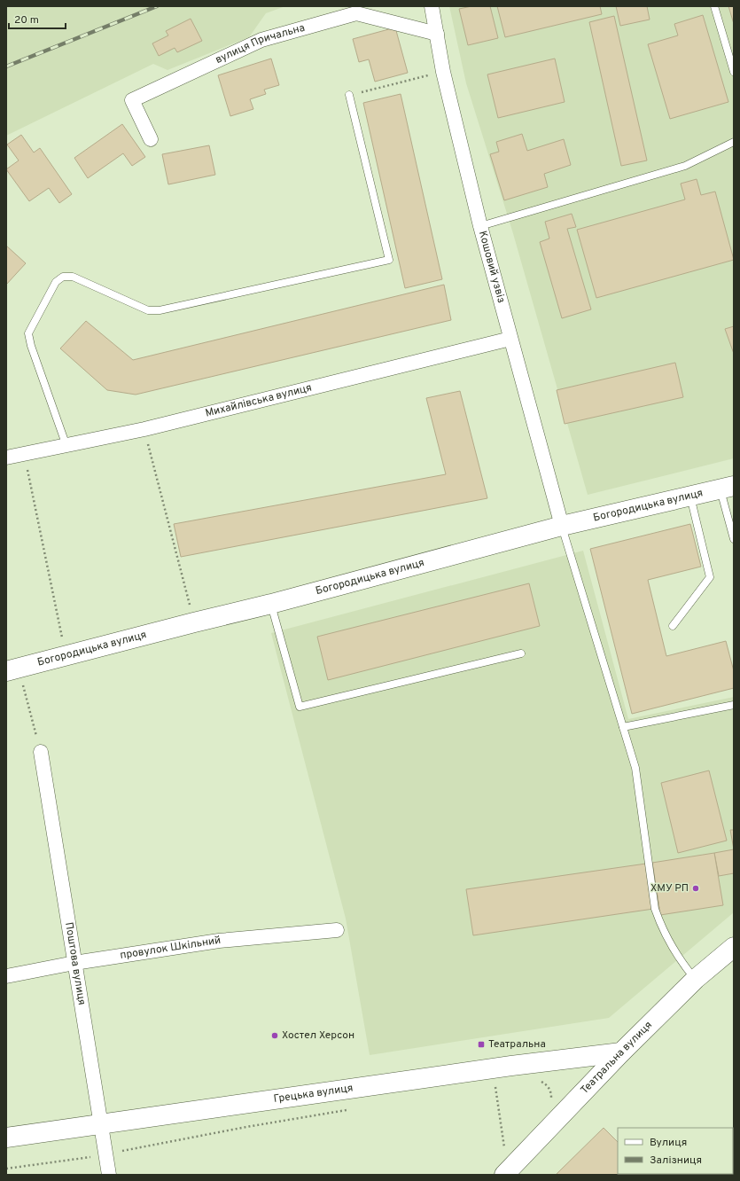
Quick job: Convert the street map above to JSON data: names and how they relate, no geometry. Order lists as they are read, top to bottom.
{
  "streets": {
    "street": [
      "вулиця Причальна",
      "Кошовий узвіз",
      "Михайлівська вулиця",
      "Богородицька вулиця",
      "провулок Шкільний",
      "Поштова вулиця",
      "Театральна вулиця",
      "Грецька вулиця"
    ]
  },
  "crossings": [
    ["вулиця Причальна", "Кошовий узвіз"],
    ["Кошовий узвіз", "Михайлівська вулиця"],
    ["Кошовий узвіз", "Богородицька вулиця"],
    ["провулок Шкільний", "Поштова вулиця"],
    ["Поштова вулиця", "Грецька вулиця"],
    ["Театральна вулиця", "Грецька вулиця"]
  ],
  "places": {
    "other": ["ХМУ РП", "Хостел Херсон"],
    "transit": ["Театральна"]
  },
  "legend": ["Вулиця", "Залізниця"],
  "scale_bar": "20 m"
}
